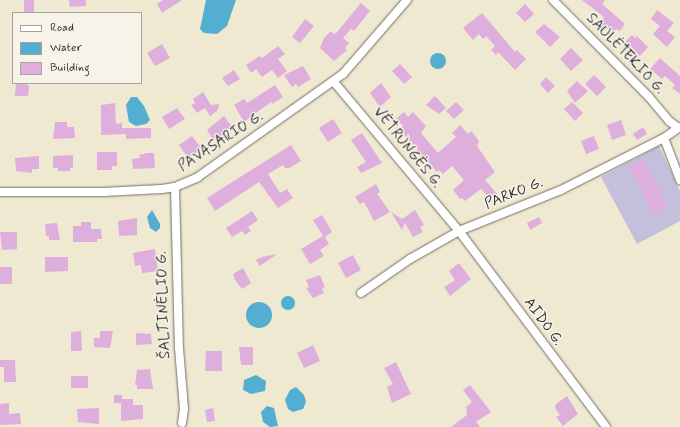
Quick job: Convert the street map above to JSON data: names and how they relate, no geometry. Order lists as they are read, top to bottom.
{
  "streets": {
    "street": [
      "SAULĖTEKIO G.",
      "PAVASARIO G.",
      "VĖTRUNGĖS G.",
      "PARKO G.",
      "ŠALTINĖLIO G.",
      "AIDO G."
    ]
  },
  "crossings": [
    ["SAULĖTEKIO G.", "PARKO G."],
    ["PAVASARIO G.", "VĖTRUNGĖS G."],
    ["PAVASARIO G.", "ŠALTINĖLIO G."],
    ["VĖTRUNGĖS G.", "PARKO G."],
    ["VĖTRUNGĖS G.", "AIDO G."],
    ["PARKO G.", "AIDO G."]
  ],
  "legend": ["Road", "Water", "Building"]
}
